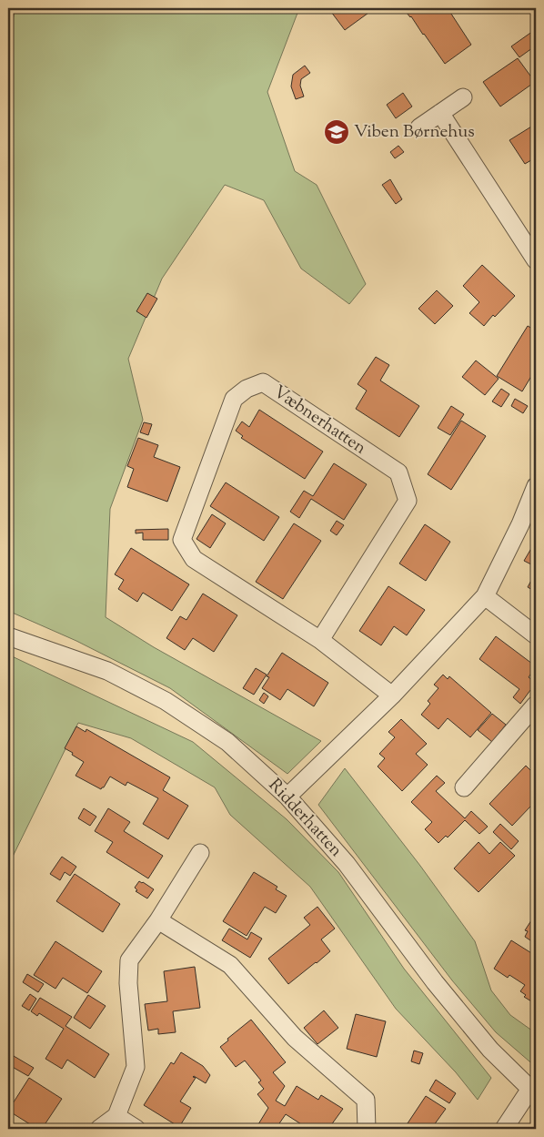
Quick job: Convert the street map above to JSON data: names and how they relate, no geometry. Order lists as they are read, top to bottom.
{
  "streets": {
    "street": ["Væbnerhatten", "Ridderhatten"]
  },
  "places": {
    "school or university": ["Viben Børnehus"]
  }
}
